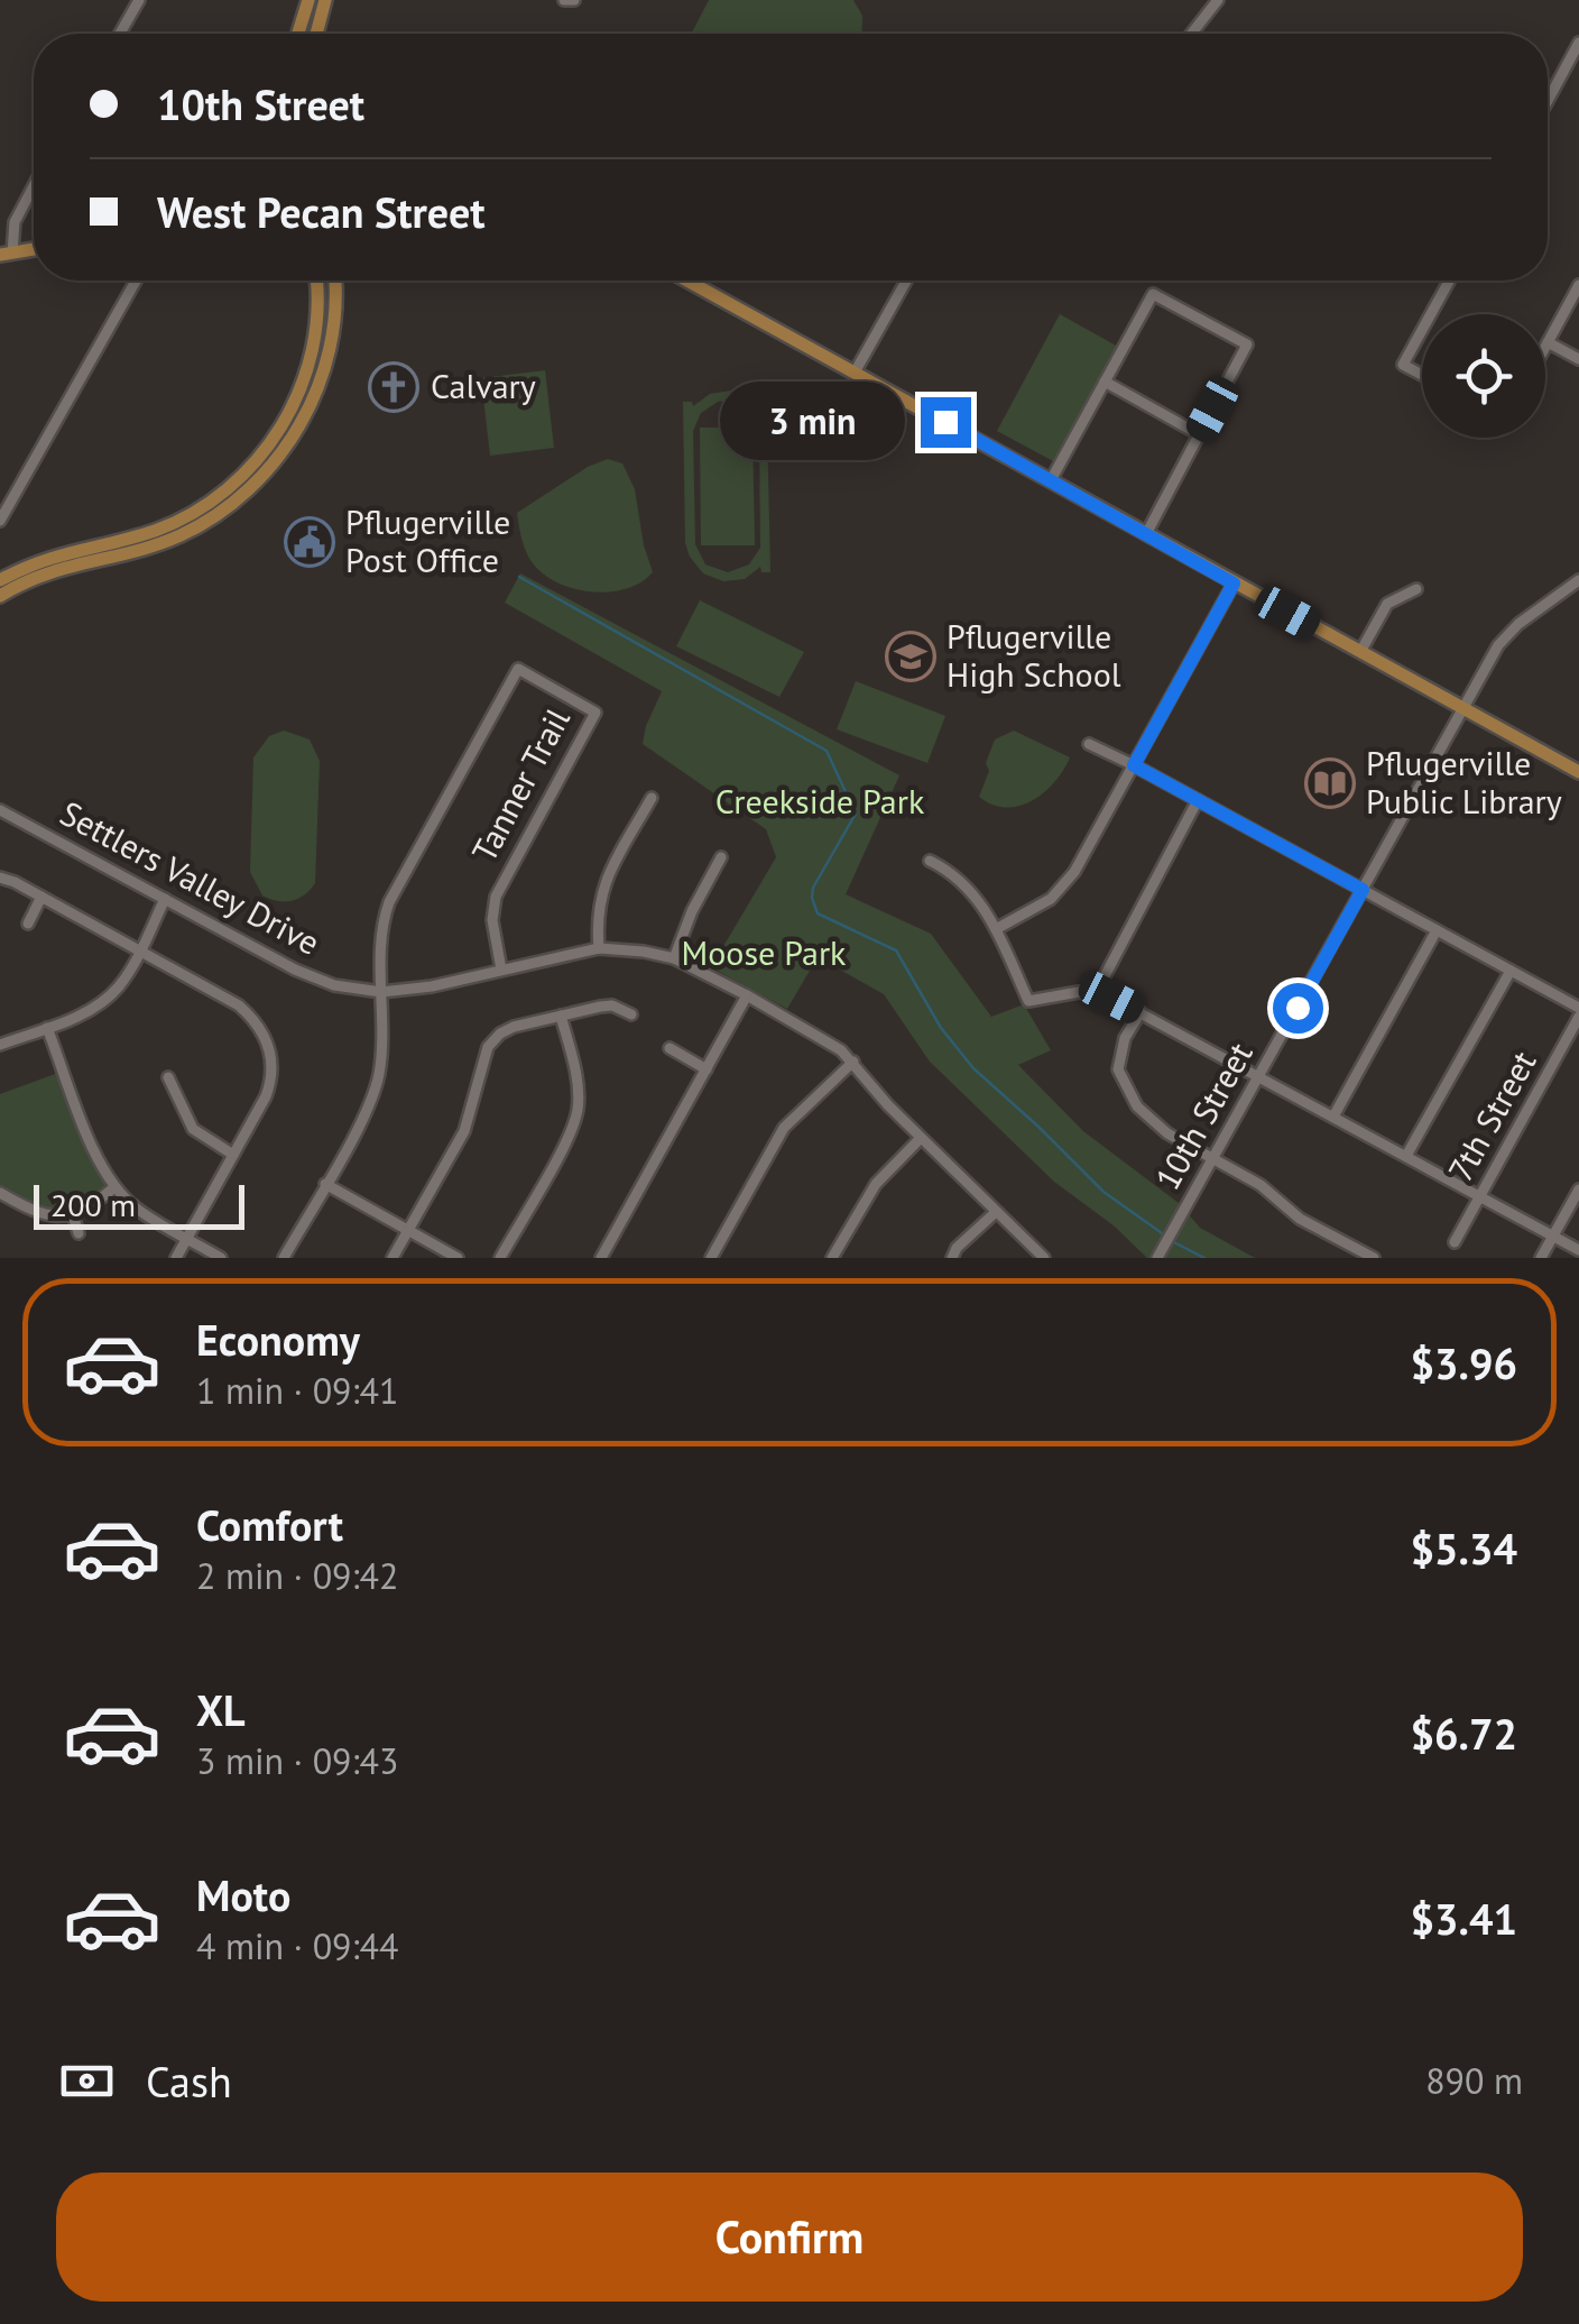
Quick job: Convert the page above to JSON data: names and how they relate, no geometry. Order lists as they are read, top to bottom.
{
  "streets": {
    "street": [
      "Tanner Trail",
      "Settlers Valley Drive",
      "10th Street",
      "7th Street"
    ]
  },
  "crossings": [
    ["Tanner Trail", "Settlers Valley Drive"]
  ],
  "parks": ["Creekside Park", "Moose Park"],
  "places": {
    "church": ["Calvary"],
    "public building": ["Pflugerville Post Office"],
    "school or university": ["Pflugerville High School"],
    "library": ["Pflugerville Public Library"]
  },
  "scale_bar": "200 m",
  "page": {
    "banner": ["10th Street", "West Pecan Street"],
    "bubble": "3 min",
    "scale": "200 m",
    "list": [
      {
        "name": "Economy",
        "note": "1 min · 09:41",
        "value": "$3.96"
      },
      {
        "name": "Comfort",
        "note": "2 min · 09:42",
        "value": "$5.34"
      },
      {
        "name": "XL",
        "note": "3 min · 09:43",
        "value": "$6.72"
      },
      {
        "name": "Moto",
        "note": "4 min · 09:44",
        "value": "$3.41"
      }
    ],
    "pay": ["Cash", "890 m"],
    "buttons": "Confirm"
  }
}
